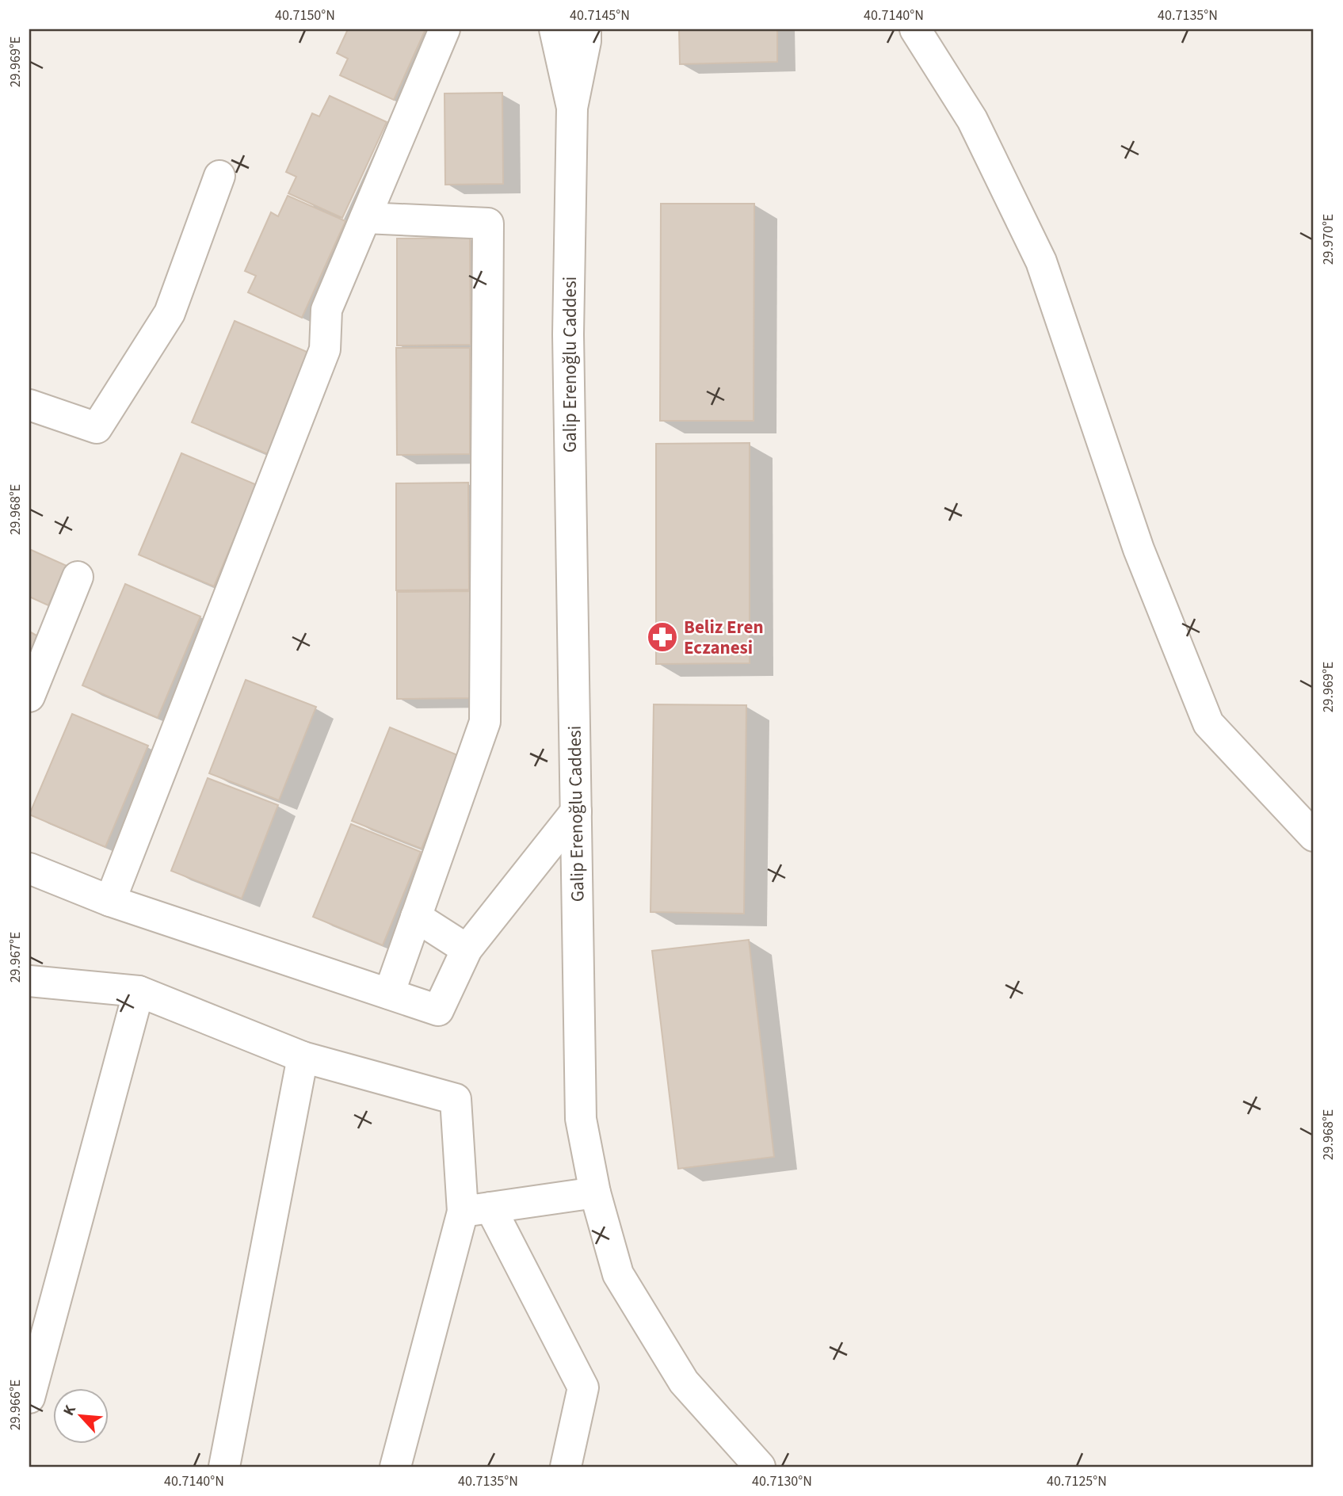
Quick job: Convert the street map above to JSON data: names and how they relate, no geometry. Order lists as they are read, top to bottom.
{
  "streets": {
    "street": ["Galip Erenoğlu Caddesi"]
  },
  "places": {
    "pharmacy": ["Beliz Eren Eczanesi"]
  },
  "north": "top left",
  "coordinates": [
    "40.7150°N",
    "40.7145°N",
    "40.7140°N",
    "40.7135°N",
    "29.969°E",
    "29.970°E",
    "29.968°E",
    "29.967°E",
    "29.966°E",
    "40.7130°N",
    "40.7125°N"
  ]
}
